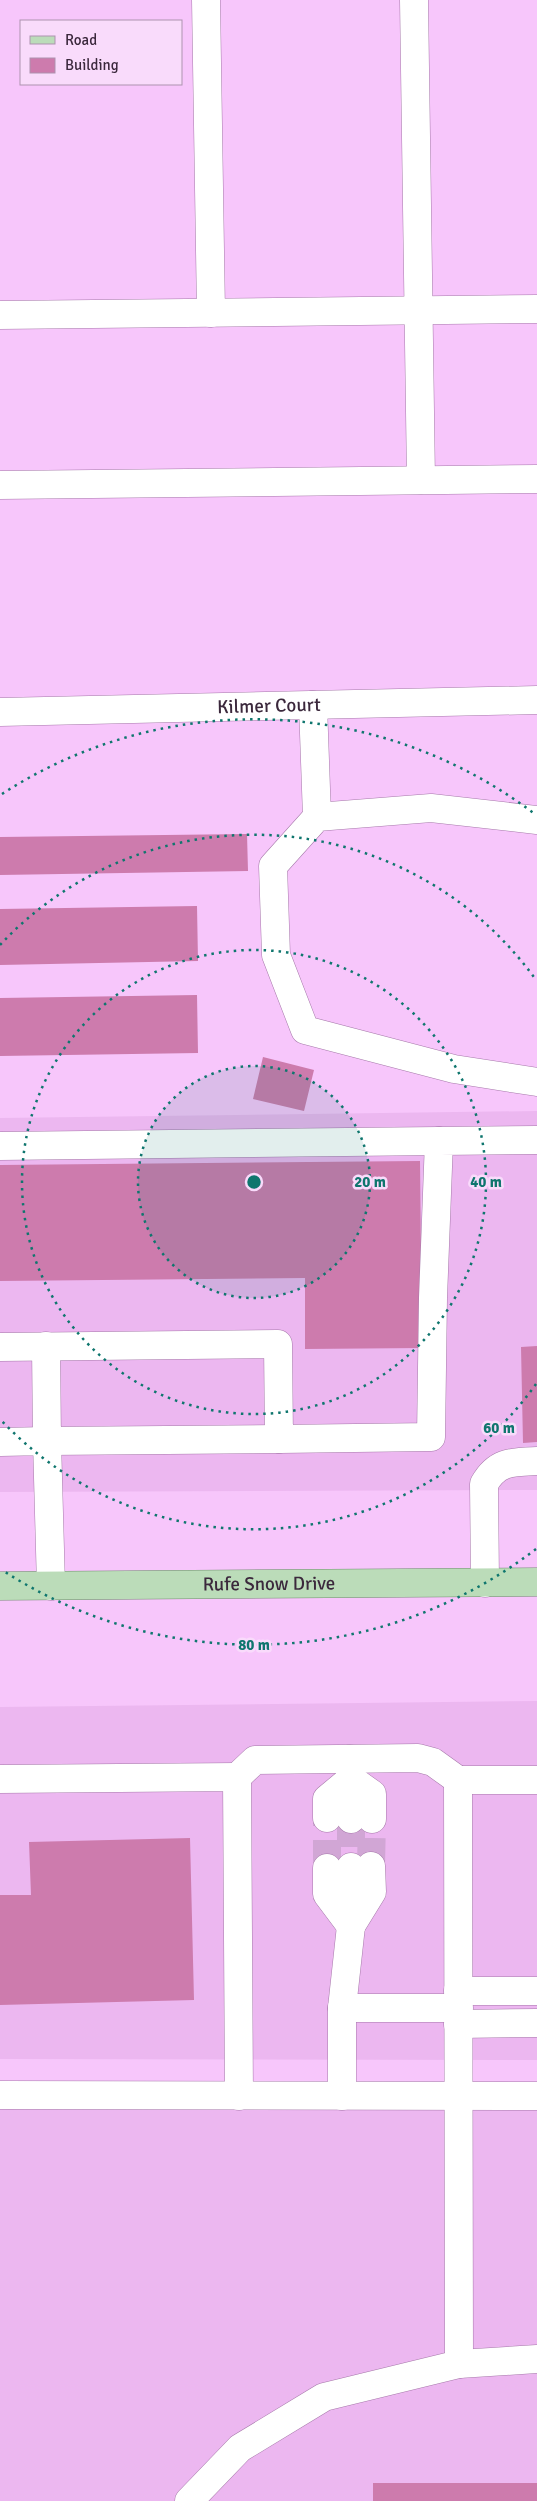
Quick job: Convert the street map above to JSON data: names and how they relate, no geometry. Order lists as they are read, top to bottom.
{
  "streets": {
    "main road": ["Rufe Snow Drive"],
    "street": ["Kilmer Court"]
  },
  "legend": ["Road", "Building"],
  "rings": [
    "20 m",
    "40 m",
    "60 m",
    "80 m"
  ]
}
